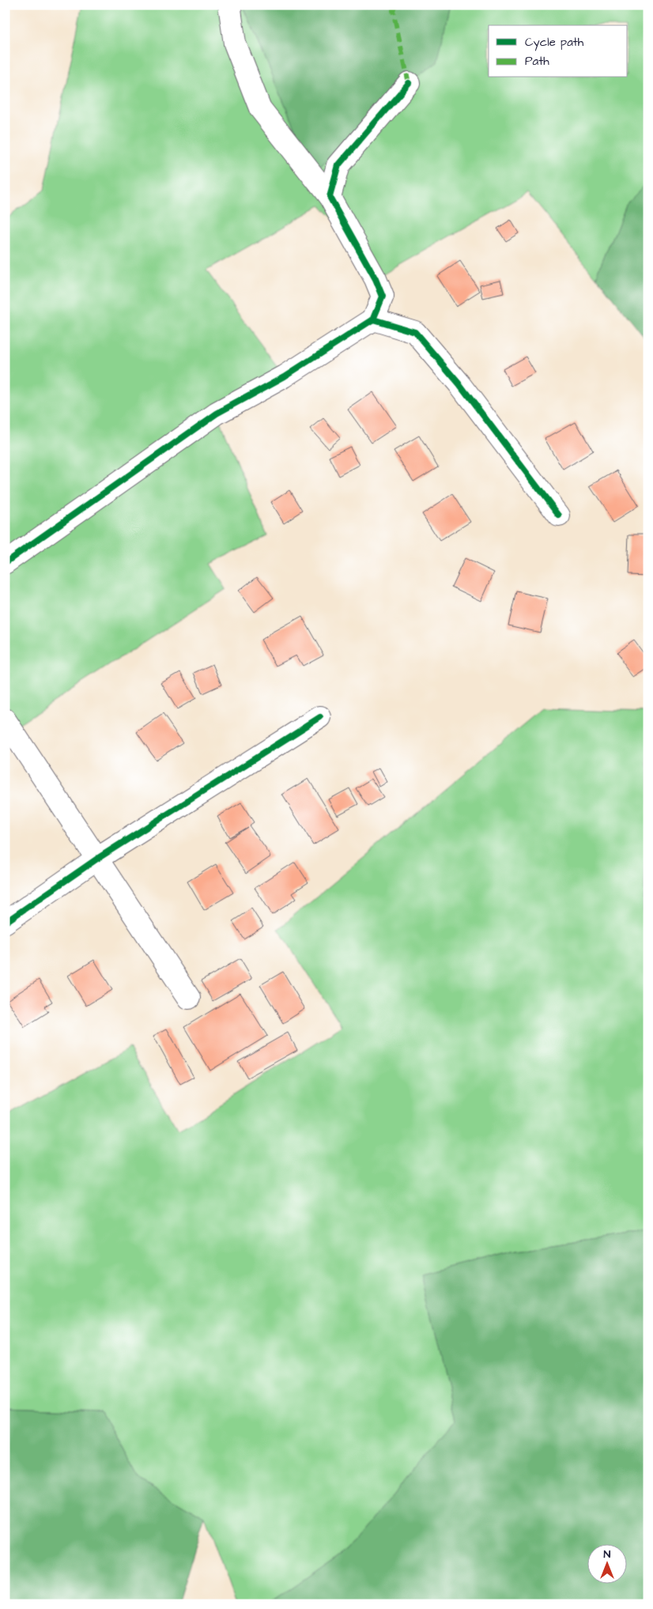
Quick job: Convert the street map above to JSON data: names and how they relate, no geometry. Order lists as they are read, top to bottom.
{
  "legend": ["Cycle path", "Path"],
  "north": "top"
}
